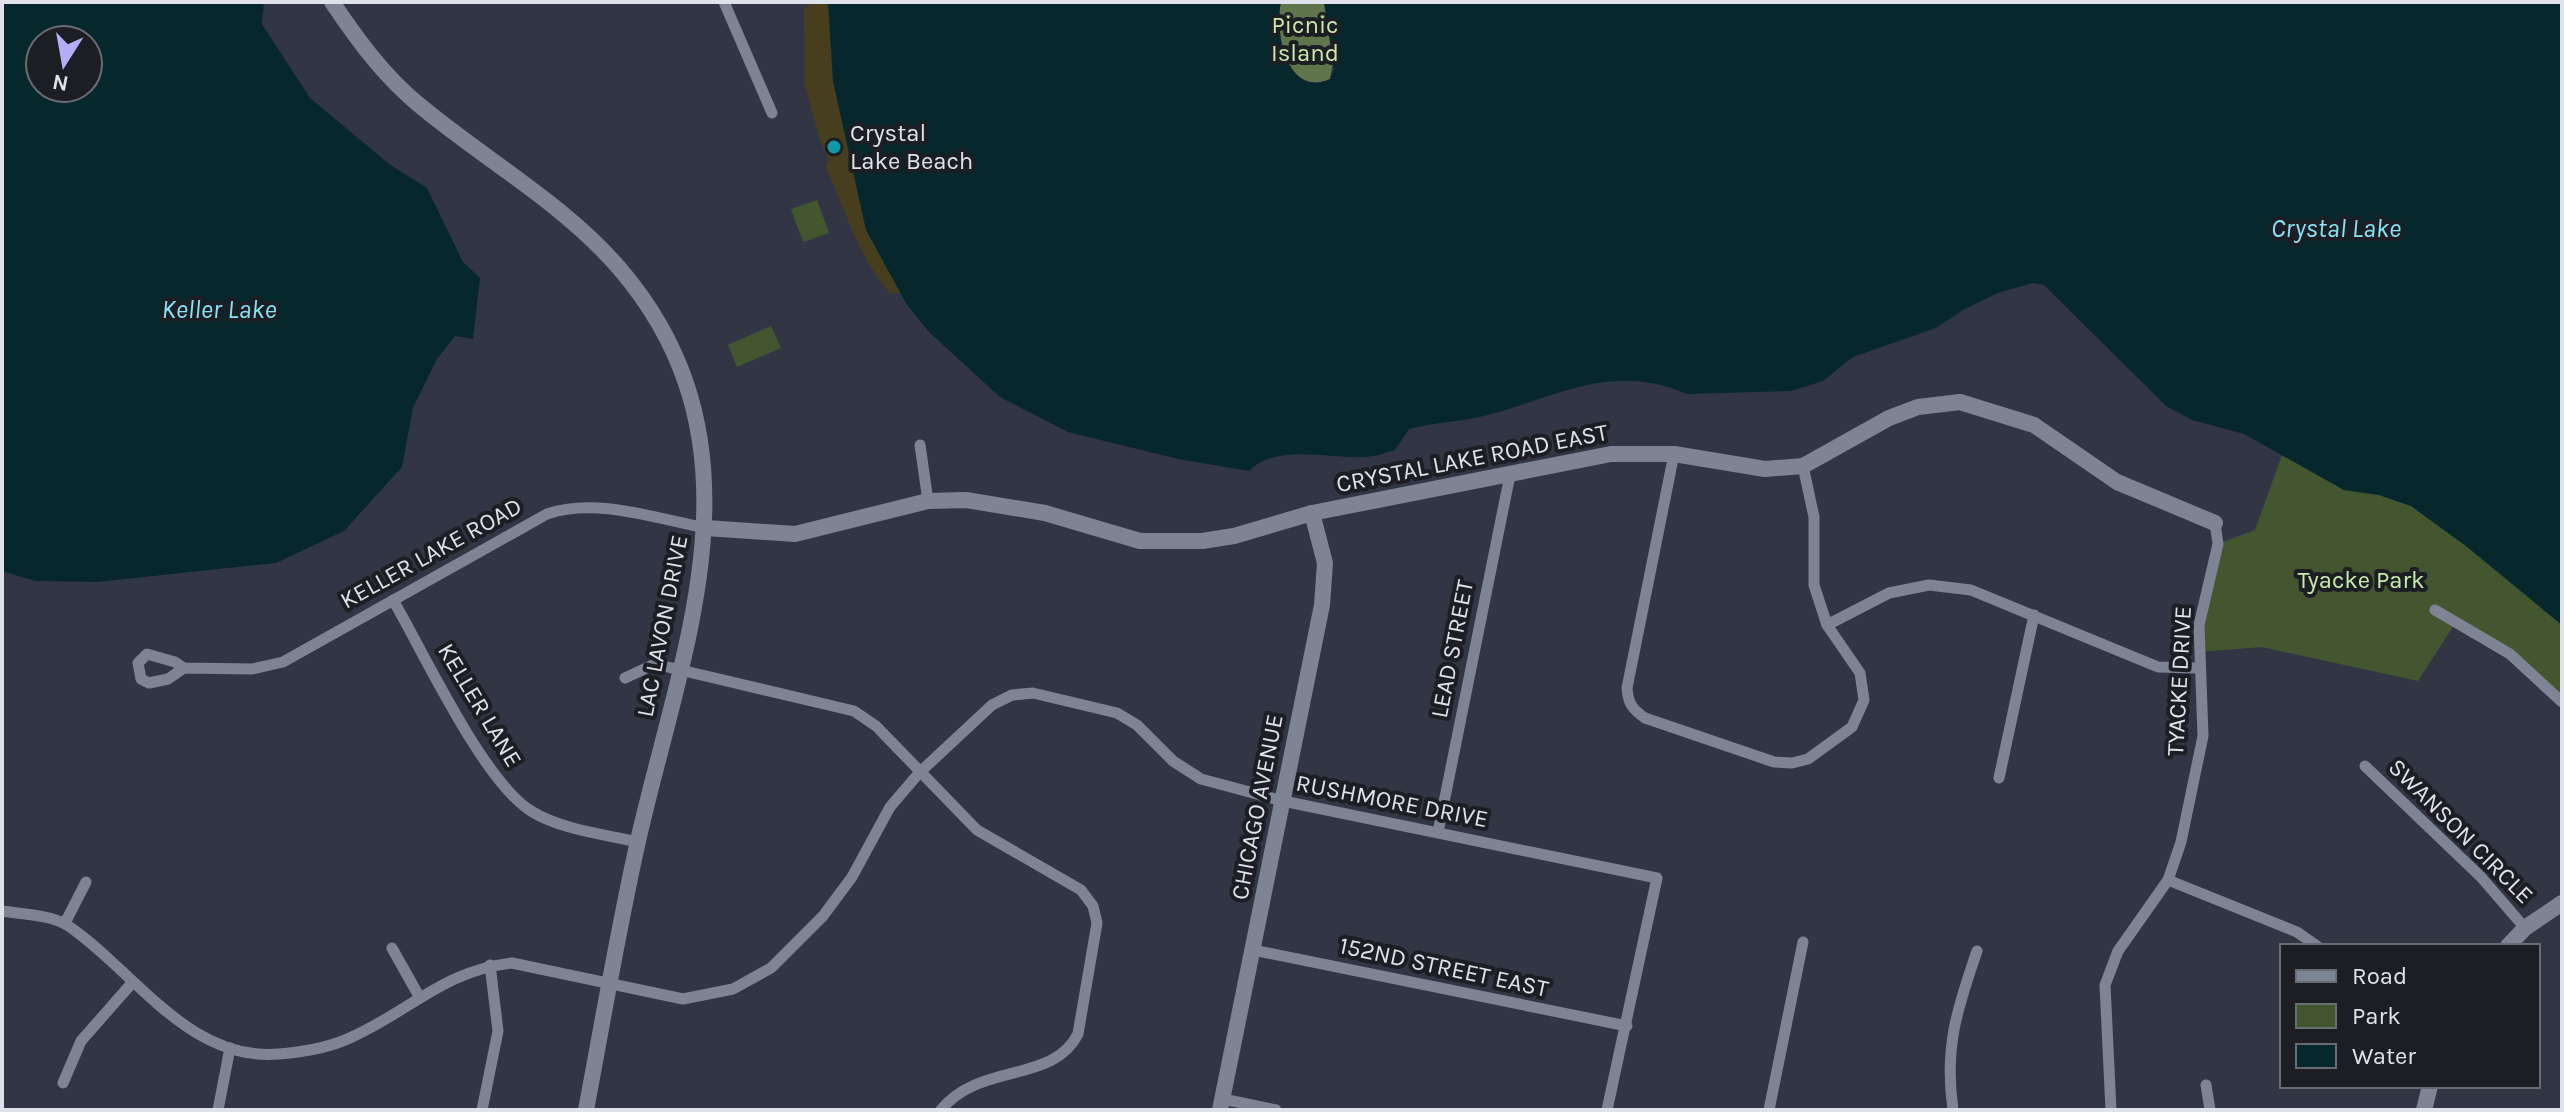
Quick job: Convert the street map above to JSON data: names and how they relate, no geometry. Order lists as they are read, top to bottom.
{
  "streets": {
    "street": [
      "CRYSTAL LAKE ROAD EAST",
      "KELLER LAKE ROAD",
      "LAC LAVON DRIVE",
      "LEAD STREET",
      "TYACKE DRIVE",
      "KELLER LANE",
      "RUSHMORE DRIVE",
      "CHICAGO AVENUE",
      "SWANSON CIRCLE",
      "152ND STREET EAST"
    ]
  },
  "crossings": [
    ["CRYSTAL LAKE ROAD EAST", "KELLER LAKE ROAD"],
    ["CRYSTAL LAKE ROAD EAST", "LAC LAVON DRIVE"],
    ["CRYSTAL LAKE ROAD EAST", "LEAD STREET"],
    ["CRYSTAL LAKE ROAD EAST", "TYACKE DRIVE"],
    ["CRYSTAL LAKE ROAD EAST", "CHICAGO AVENUE"],
    ["KELLER LAKE ROAD", "LAC LAVON DRIVE"],
    ["KELLER LAKE ROAD", "KELLER LANE"],
    ["LAC LAVON DRIVE", "KELLER LANE"],
    ["LAC LAVON DRIVE", "RUSHMORE DRIVE"],
    ["LEAD STREET", "RUSHMORE DRIVE"],
    ["RUSHMORE DRIVE", "CHICAGO AVENUE"],
    ["RUSHMORE DRIVE", "152ND STREET EAST"],
    ["CHICAGO AVENUE", "152ND STREET EAST"]
  ],
  "water": ["Crystal Lake", "Keller Lake"],
  "parks": ["Picnic Island", "Tyacke Park"],
  "places": ["Crystal Lake Beach"],
  "legend": ["Road", "Park", "Water"],
  "north": "bottom"
}
